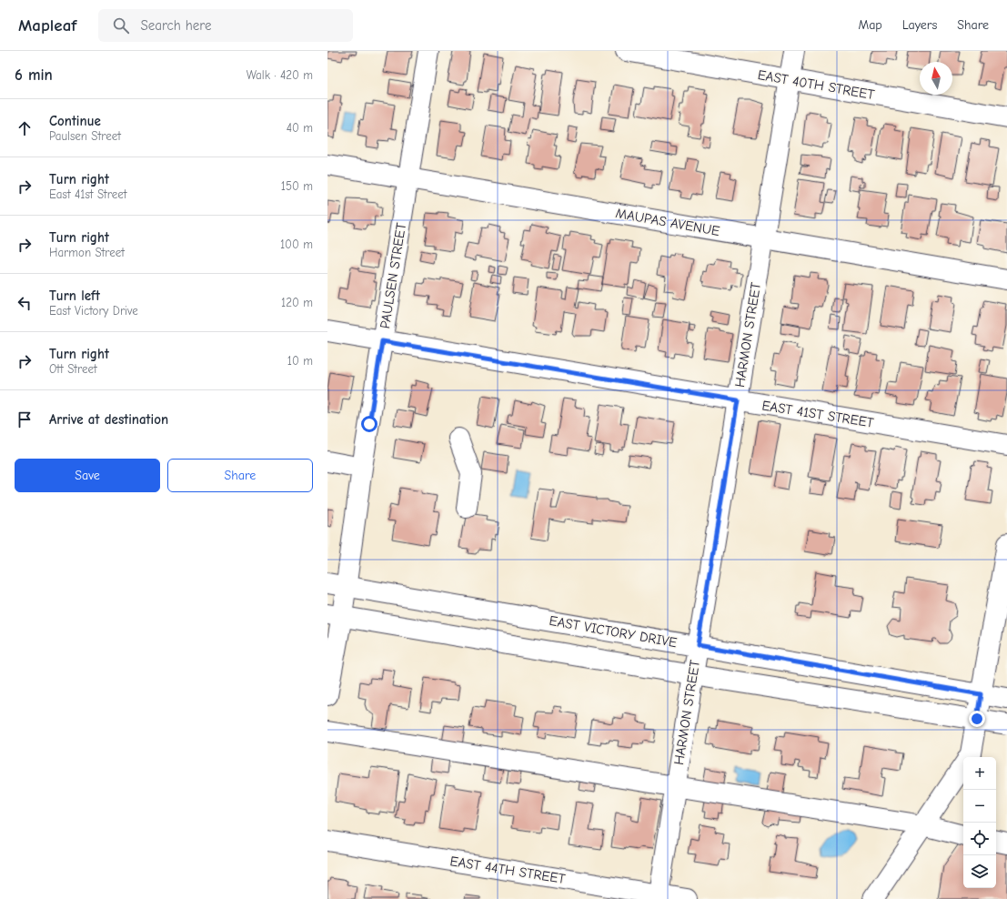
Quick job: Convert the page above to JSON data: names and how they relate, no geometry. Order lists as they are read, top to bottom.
{
  "streets": {
    "street": [
      "EAST 40TH STREET",
      "MAUPAS AVENUE",
      "PAULSEN STREET",
      "HARMON STREET",
      "EAST 41ST STREET",
      "EAST VICTORY DRIVE",
      "EAST 44TH STREET"
    ]
  },
  "crossings": [
    ["EAST 40TH STREET", "HARMON STREET"],
    ["MAUPAS AVENUE", "PAULSEN STREET"],
    ["MAUPAS AVENUE", "HARMON STREET"],
    ["PAULSEN STREET", "EAST 41ST STREET"],
    ["PAULSEN STREET", "EAST VICTORY DRIVE"],
    ["HARMON STREET", "EAST 41ST STREET"],
    ["HARMON STREET", "EAST VICTORY DRIVE"],
    ["HARMON STREET", "EAST 44TH STREET"]
  ],
  "north": "top",
  "page": {
    "header": "Mapleaf",
    "search": "Search here",
    "nav": ["Map", "Layers", "Share"],
    "heading": ["6 min", "Walk · 420 m"],
    "list": [
      ["Continue", "Paulsen Street", "40 m"],
      ["Turn right", "East 41st Street", "150 m"],
      ["Turn right", "Harmon Street", "100 m"],
      ["Turn left", "East Victory Drive", "120 m"],
      ["Turn right", "Ott Street", "10 m"],
      "Arrive at destination"
    ],
    "buttons": ["Save", "Share"],
    "map_buttons": ["+", "−"]
  }
}
